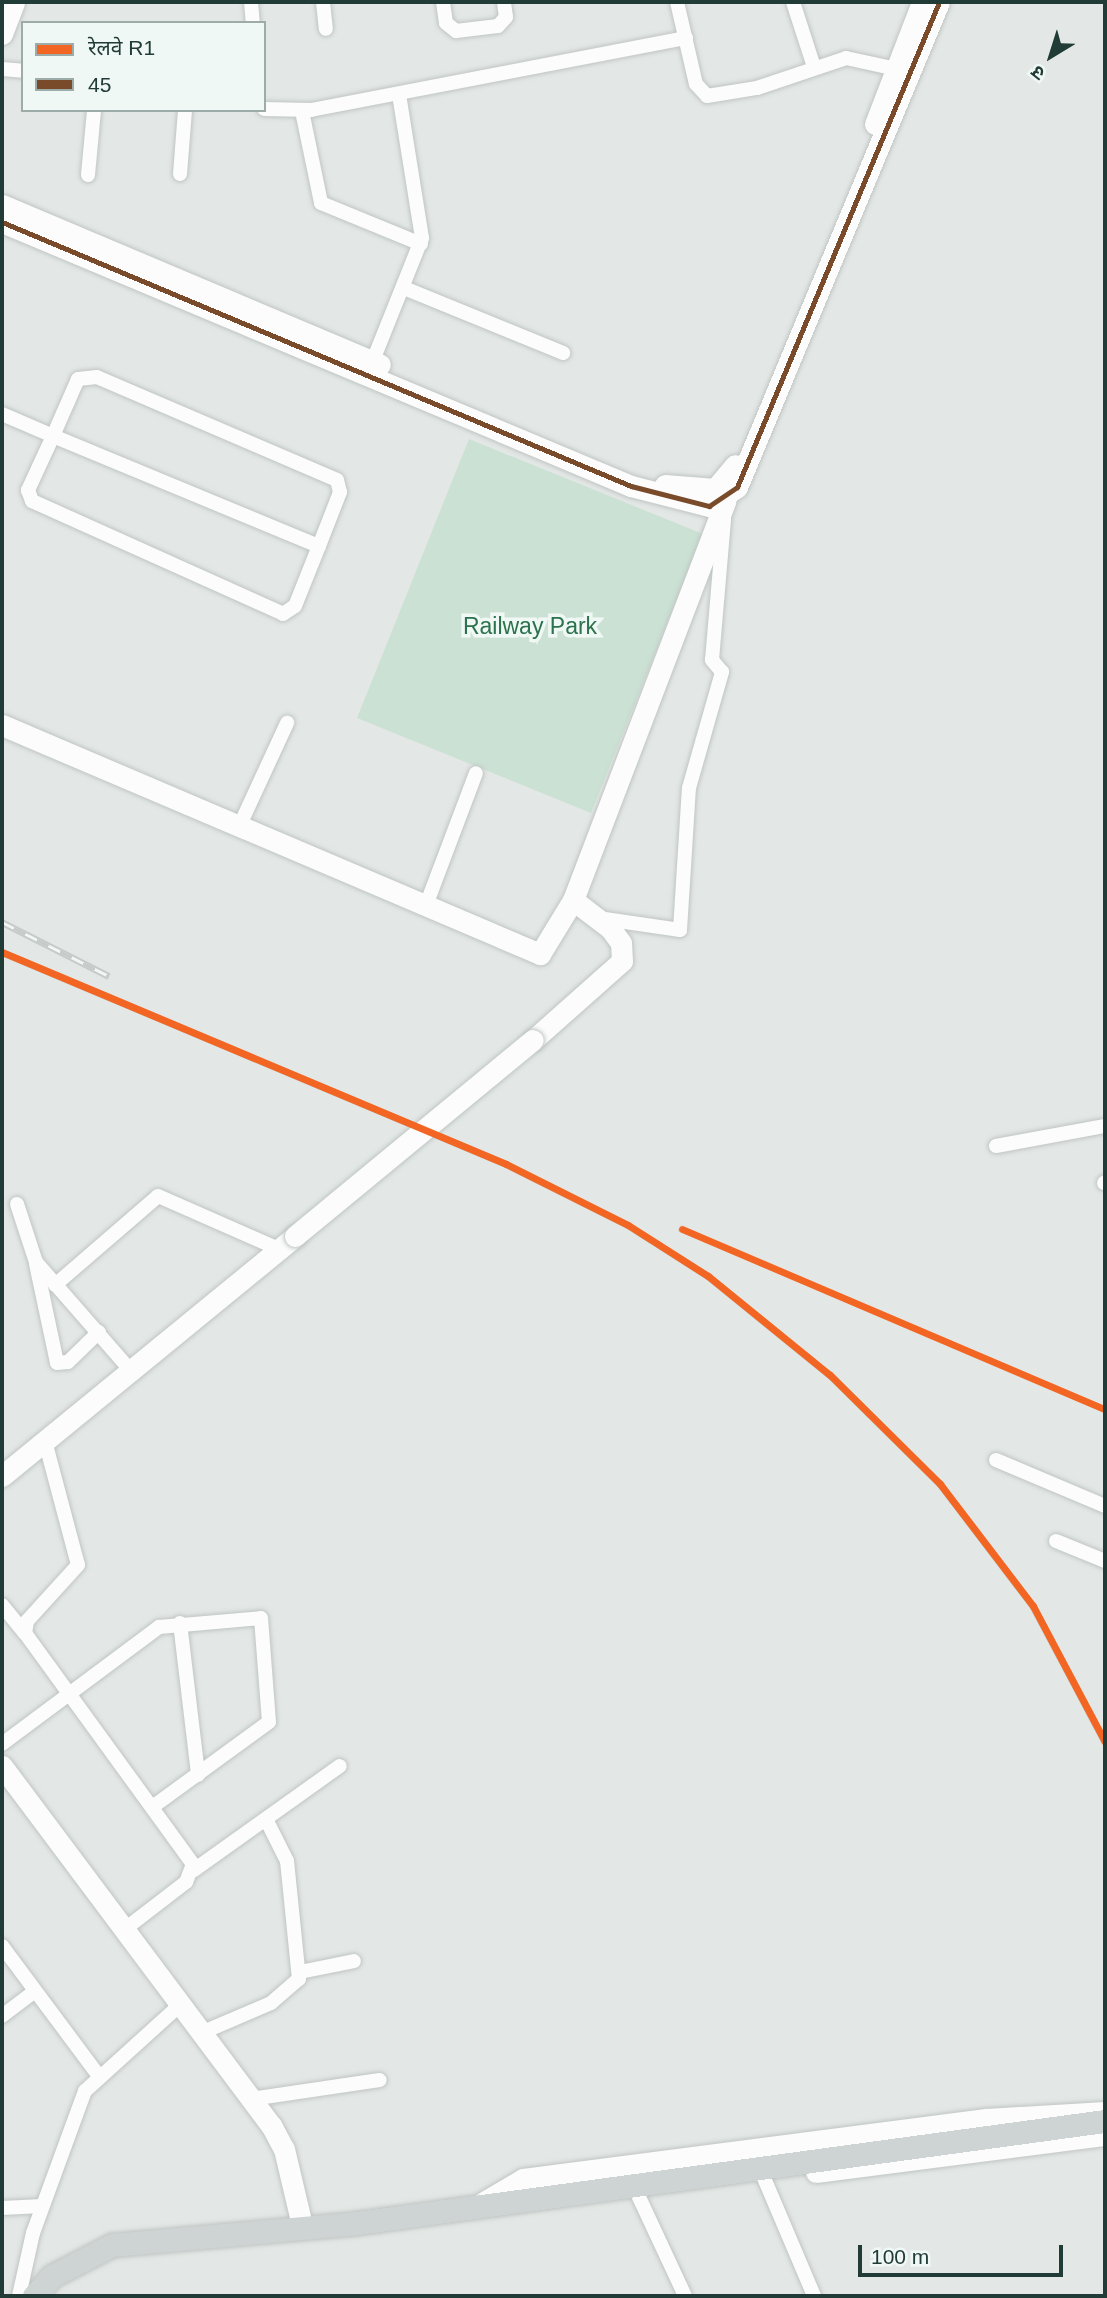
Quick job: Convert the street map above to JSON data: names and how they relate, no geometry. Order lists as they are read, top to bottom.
{
  "parks": ["Railway Park"],
  "lines": ["transit line 45", "rail line R1"],
  "legend": ["रेलवे R1", "45"],
  "scale_bar": "100 m",
  "north": "bottom left"
}
